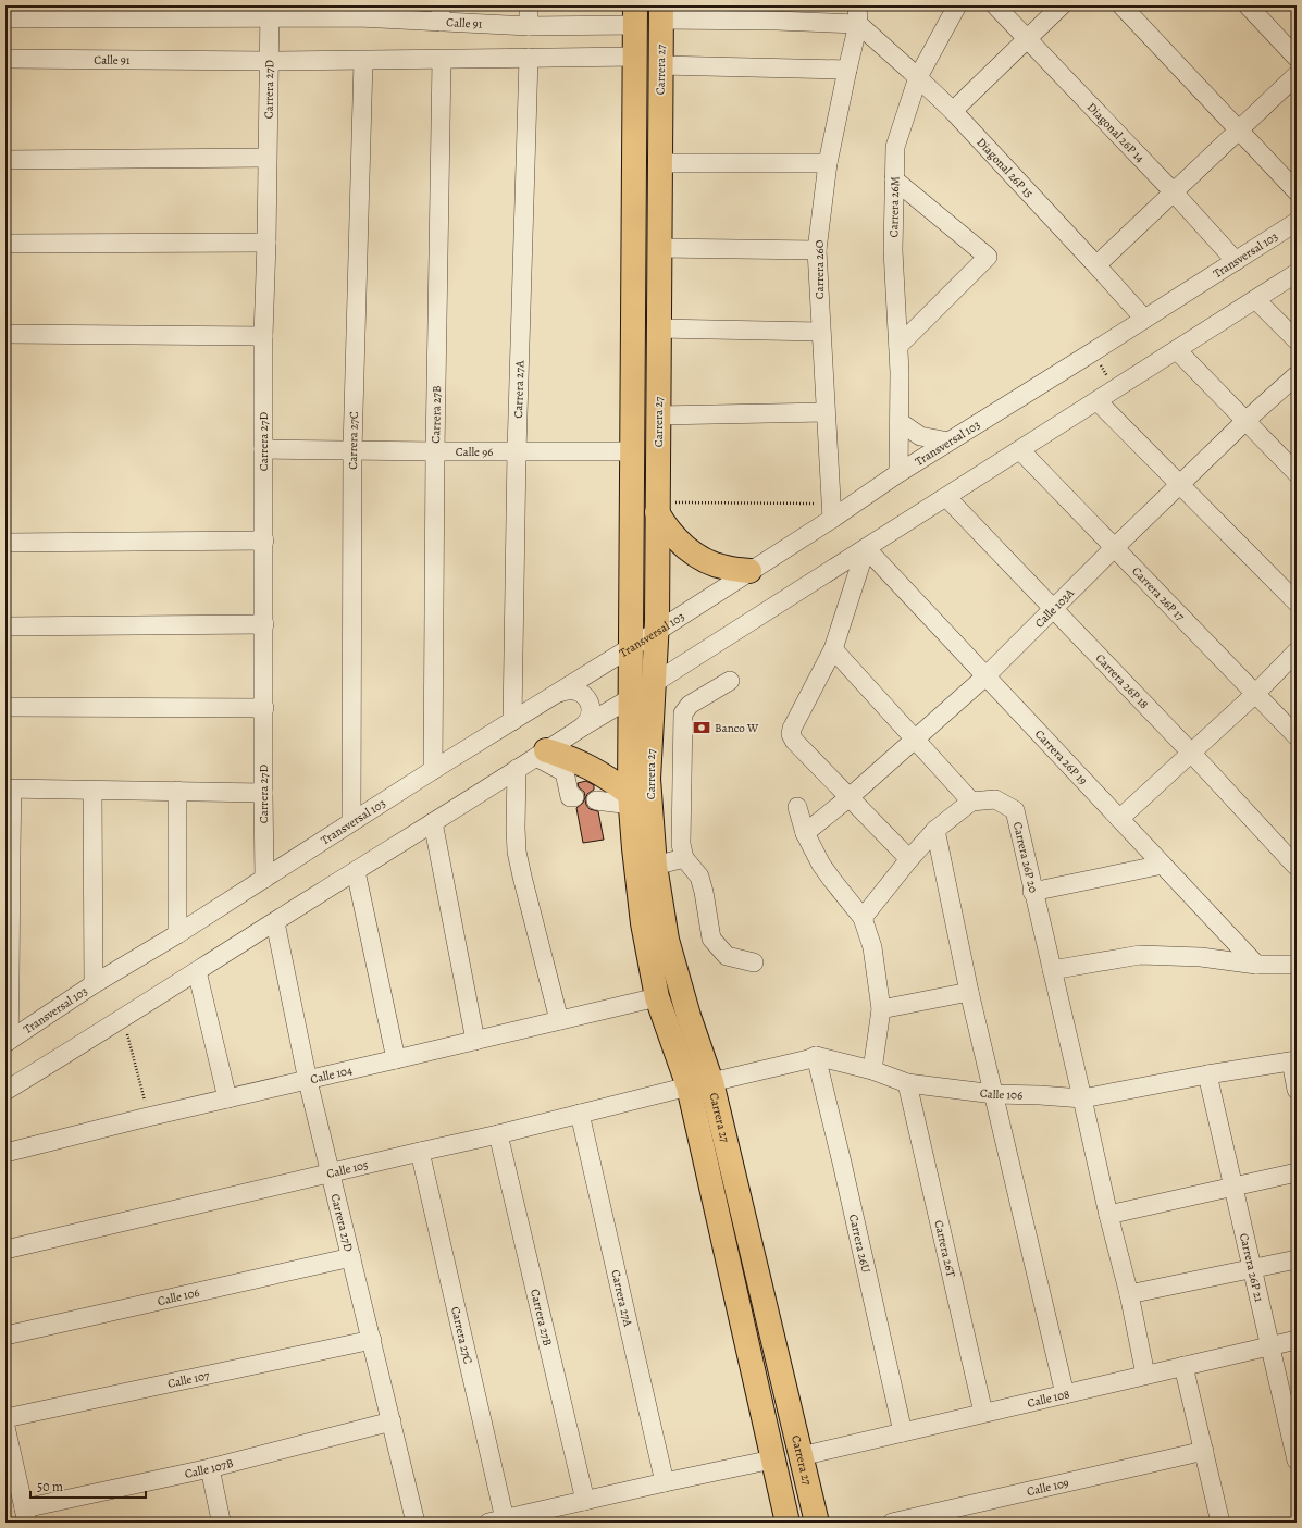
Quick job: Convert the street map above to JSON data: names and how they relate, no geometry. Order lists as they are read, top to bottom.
{
  "streets": {
    "main road": ["Carrera 27"],
    "street": [
      "Calle 91",
      "Carrera 27D",
      "Diagonal 26P 14",
      "Diagonal 26P 15",
      "Carrera 26M",
      "Transversal 103",
      "Carrera 26O",
      "Carrera 27A",
      "Carrera 27B",
      "Carrera 27C",
      "Calle 96",
      "Carrera 26P 17",
      "Calle 103A",
      "Carrera 26P 18",
      "Carrera 26P 19",
      "Carrera 26P 20",
      "Calle 104",
      "Calle 106",
      "Calle 105",
      "Carrera 26U",
      "Carrera 26T",
      "Carrera 26P 21",
      "Calle 107",
      "Calle 108",
      "Calle 107B",
      "Calle 109"
    ]
  },
  "crossings": [
    ["Calle 91", "Carrera 27"],
    ["Calle 91", "Carrera 27D"],
    ["Calle 91", "Carrera 27A"],
    ["Calle 91", "Carrera 27B"],
    ["Calle 91", "Carrera 27C"],
    ["Carrera 27", "Transversal 103"],
    ["Carrera 27", "Calle 96"],
    ["Carrera 27", "Calle 104"],
    ["Carrera 27", "Calle 105"],
    ["Carrera 27", "Calle 108"],
    ["Carrera 27D", "Transversal 103"],
    ["Carrera 27D", "Calle 96"],
    ["Carrera 27D", "Calle 104"],
    ["Carrera 27D", "Calle 106"],
    ["Carrera 27D", "Calle 105"],
    ["Carrera 27D", "Calle 107"],
    ["Carrera 27D", "Calle 107B"],
    ["Diagonal 26P 14", "Transversal 103"],
    ["Diagonal 26P 15", "Carrera 26M"],
    ["Diagonal 26P 15", "Transversal 103"],
    ["Diagonal 26P 15", "Carrera 26O"],
    ["Carrera 26M", "Transversal 103"],
    ["Transversal 103", "Carrera 26O"],
    ["Transversal 103", "Carrera 27A"],
    ["Transversal 103", "Carrera 27B"],
    ["Transversal 103", "Carrera 27C"],
    ["Carrera 27A", "Calle 96"],
    ["Carrera 27A", "Calle 105"],
    ["Carrera 27B", "Calle 96"],
    ["Carrera 27B", "Calle 105"],
    ["Carrera 27C", "Calle 96"],
    ["Carrera 27C", "Calle 105"],
    ["Carrera 26P 17", "Calle 103A"],
    ["Calle 103A", "Carrera 26P 18"],
    ["Calle 103A", "Carrera 26P 19"],
    ["Carrera 26P 20", "Calle 106"],
    ["Carrera 26P 20", "Calle 108"],
    ["Calle 106", "Carrera 26U"],
    ["Calle 106", "Carrera 26T"],
    ["Calle 106", "Carrera 26P 21"],
    ["Carrera 26U", "Calle 108"],
    ["Carrera 26T", "Calle 108"],
    ["Carrera 26P 21", "Calle 108"]
  ],
  "places": {
    "bank": ["Banco W"]
  },
  "scale_bar": "50 m"
}
